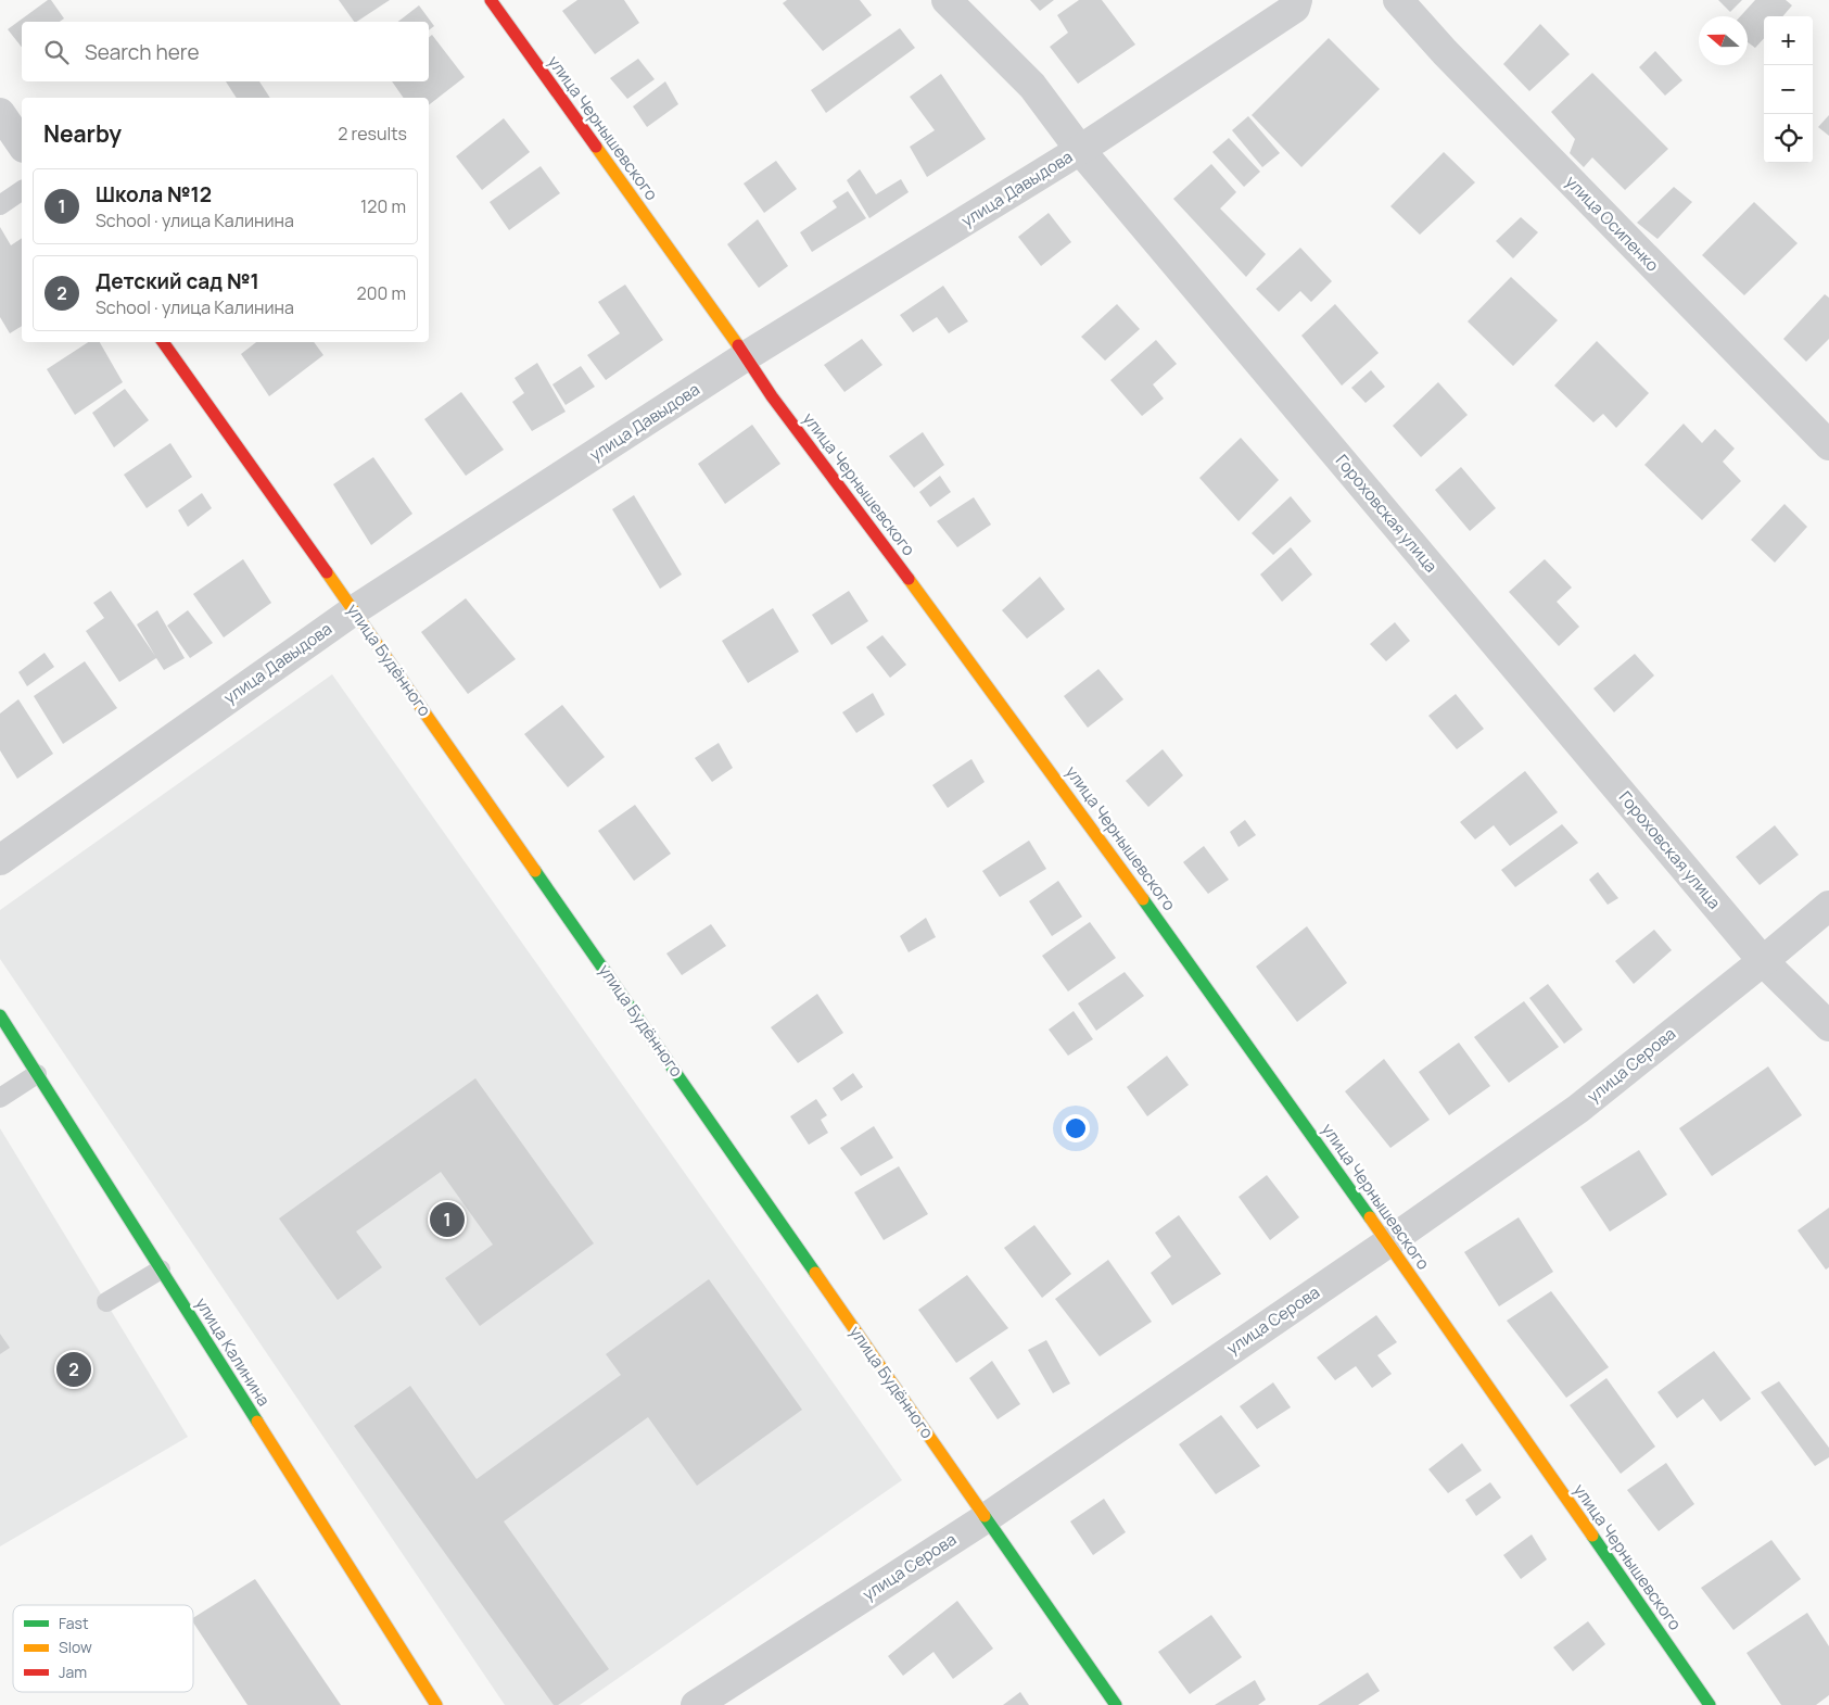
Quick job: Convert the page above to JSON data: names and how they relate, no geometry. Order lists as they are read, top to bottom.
{
  "streets": {
    "street": [
      "улица Чернышевского",
      "улица Давыдова",
      "улица Осипенко",
      "Гороховская улица",
      "улица Будённого",
      "улица Серова",
      "улица Калинина"
    ]
  },
  "crossings": [
    ["улица Чернышевского", "улица Давыдова"],
    ["улица Чернышевского", "улица Серова"],
    ["улица Давыдова", "Гороховская улица"],
    ["улица Давыдова", "улица Будённого"],
    ["Гороховская улица", "улица Серова"],
    ["улица Будённого", "улица Серова"]
  ],
  "legend": ["Fast", "Slow", "Jam"],
  "north": "left",
  "page": {
    "map_buttons": ["+", "−"],
    "search": "Search here",
    "heading": ["Nearby", "2 results"],
    "list": [
      {
        "mark": "1",
        "name": "Школа №12",
        "note": "School · улица Калинина",
        "value": "120 m"
      },
      {
        "mark": "2",
        "name": "Детский сад №1",
        "note": "School · улица Калинина",
        "value": "200 m"
      }
    ],
    "pins": ["1", "2"]
  }
}
